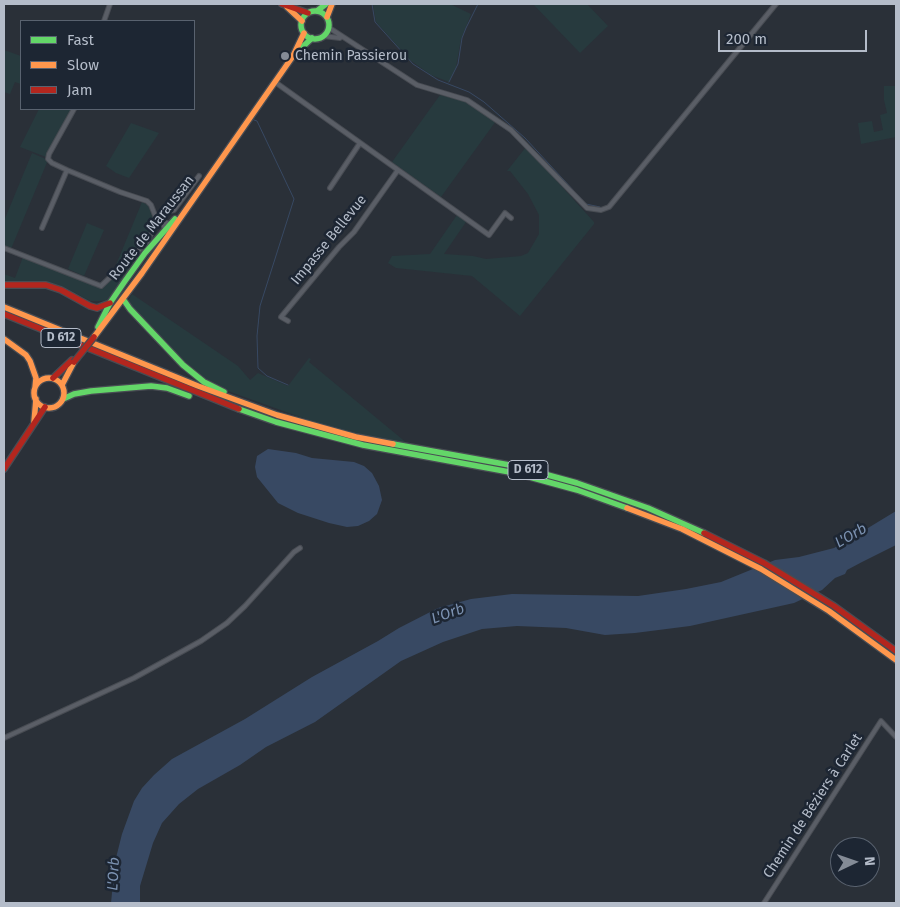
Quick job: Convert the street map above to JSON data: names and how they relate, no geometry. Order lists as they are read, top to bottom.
{
  "streets": {
    "main road": ["Route de Maraussan", "D 612"],
    "street": ["Impasse Bellevue", "Chemin de Béziers à Carlet"]
  },
  "water": ["L'Orb"],
  "places": ["Chemin Passierou"],
  "legend": ["Fast", "Slow", "Jam"],
  "scale_bar": "200 m",
  "north": "right"
}
